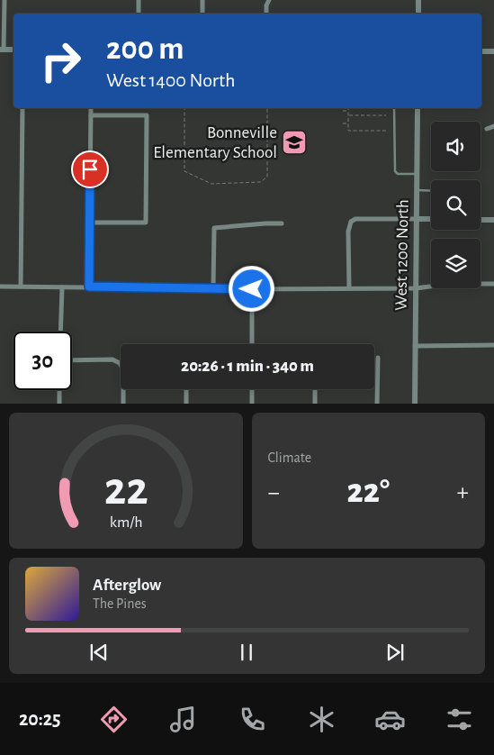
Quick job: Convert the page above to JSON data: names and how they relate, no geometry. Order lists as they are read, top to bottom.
{
  "streets": {
    "street": ["West 1200 North"]
  },
  "places": {
    "school or university": ["Bonneville Elementary School"]
  },
  "page": {
    "turn": ["200 m", "West 1400 North"],
    "limit": "30",
    "trip": "20:26 · 1 min · 340 m",
    "tile": "Climate",
    "heat": ["−", "22°", "+"],
    "song": ["Afterglow", "The Pines"],
    "tabs": "20:25",
    "gauge": ["22", "km/h"]
  }
}
